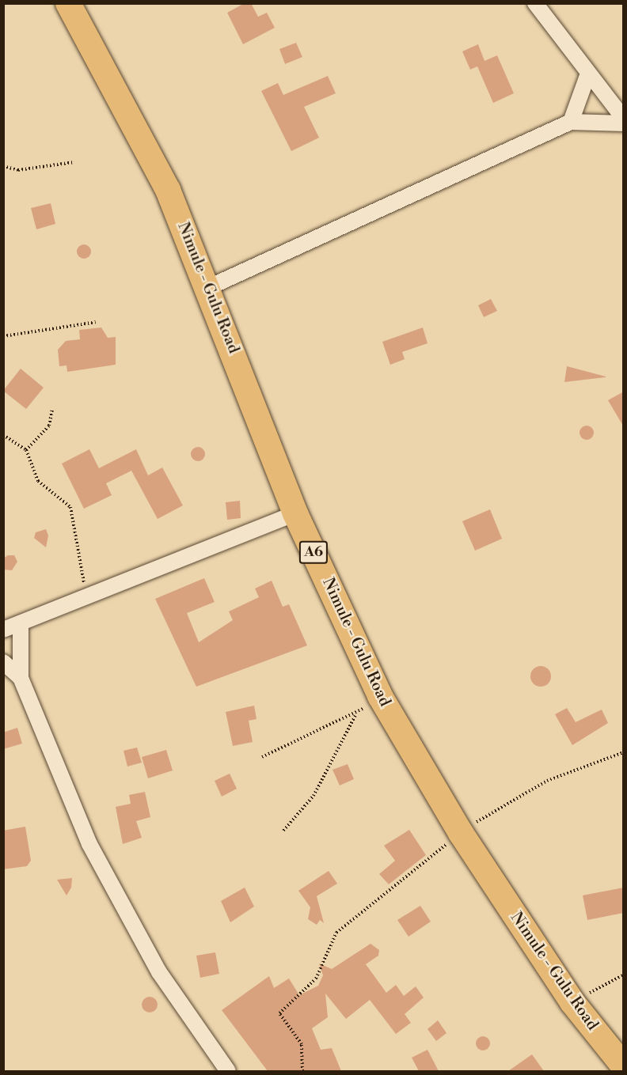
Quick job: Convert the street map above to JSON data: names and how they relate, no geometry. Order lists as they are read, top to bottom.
{
  "streets": {
    "main road": ["Nimule - Gulu Road", "A6"]
  }
}
